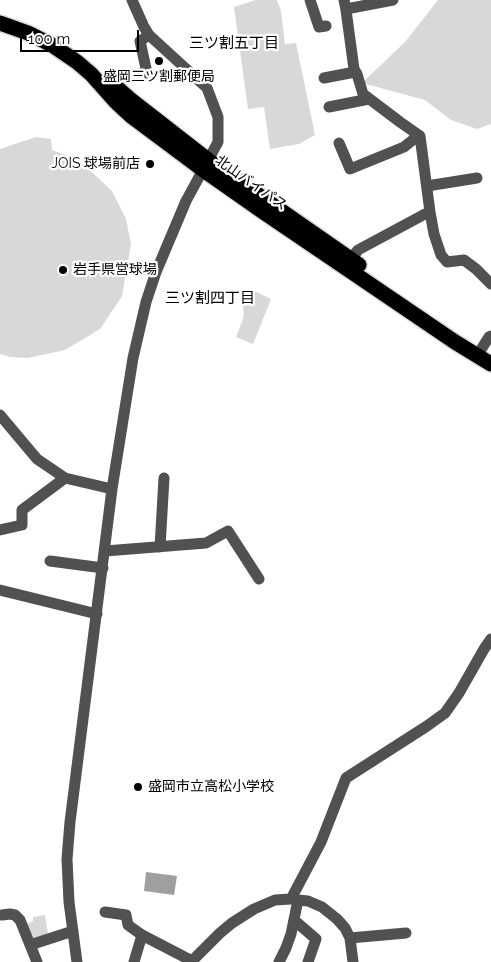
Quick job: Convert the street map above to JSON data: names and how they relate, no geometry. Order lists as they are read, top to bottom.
{
  "streets": {
    "highway": ["北山バイパス"]
  },
  "districts": ["三ツ割五丁目", "三ツ割四丁目"],
  "places": [
    "盛岡三ツ割郵便局",
    "JOIS 球場前店",
    "岩手県営球場",
    "盛岡市立高松小学校"
  ],
  "scale_bar": "100 m"
}
